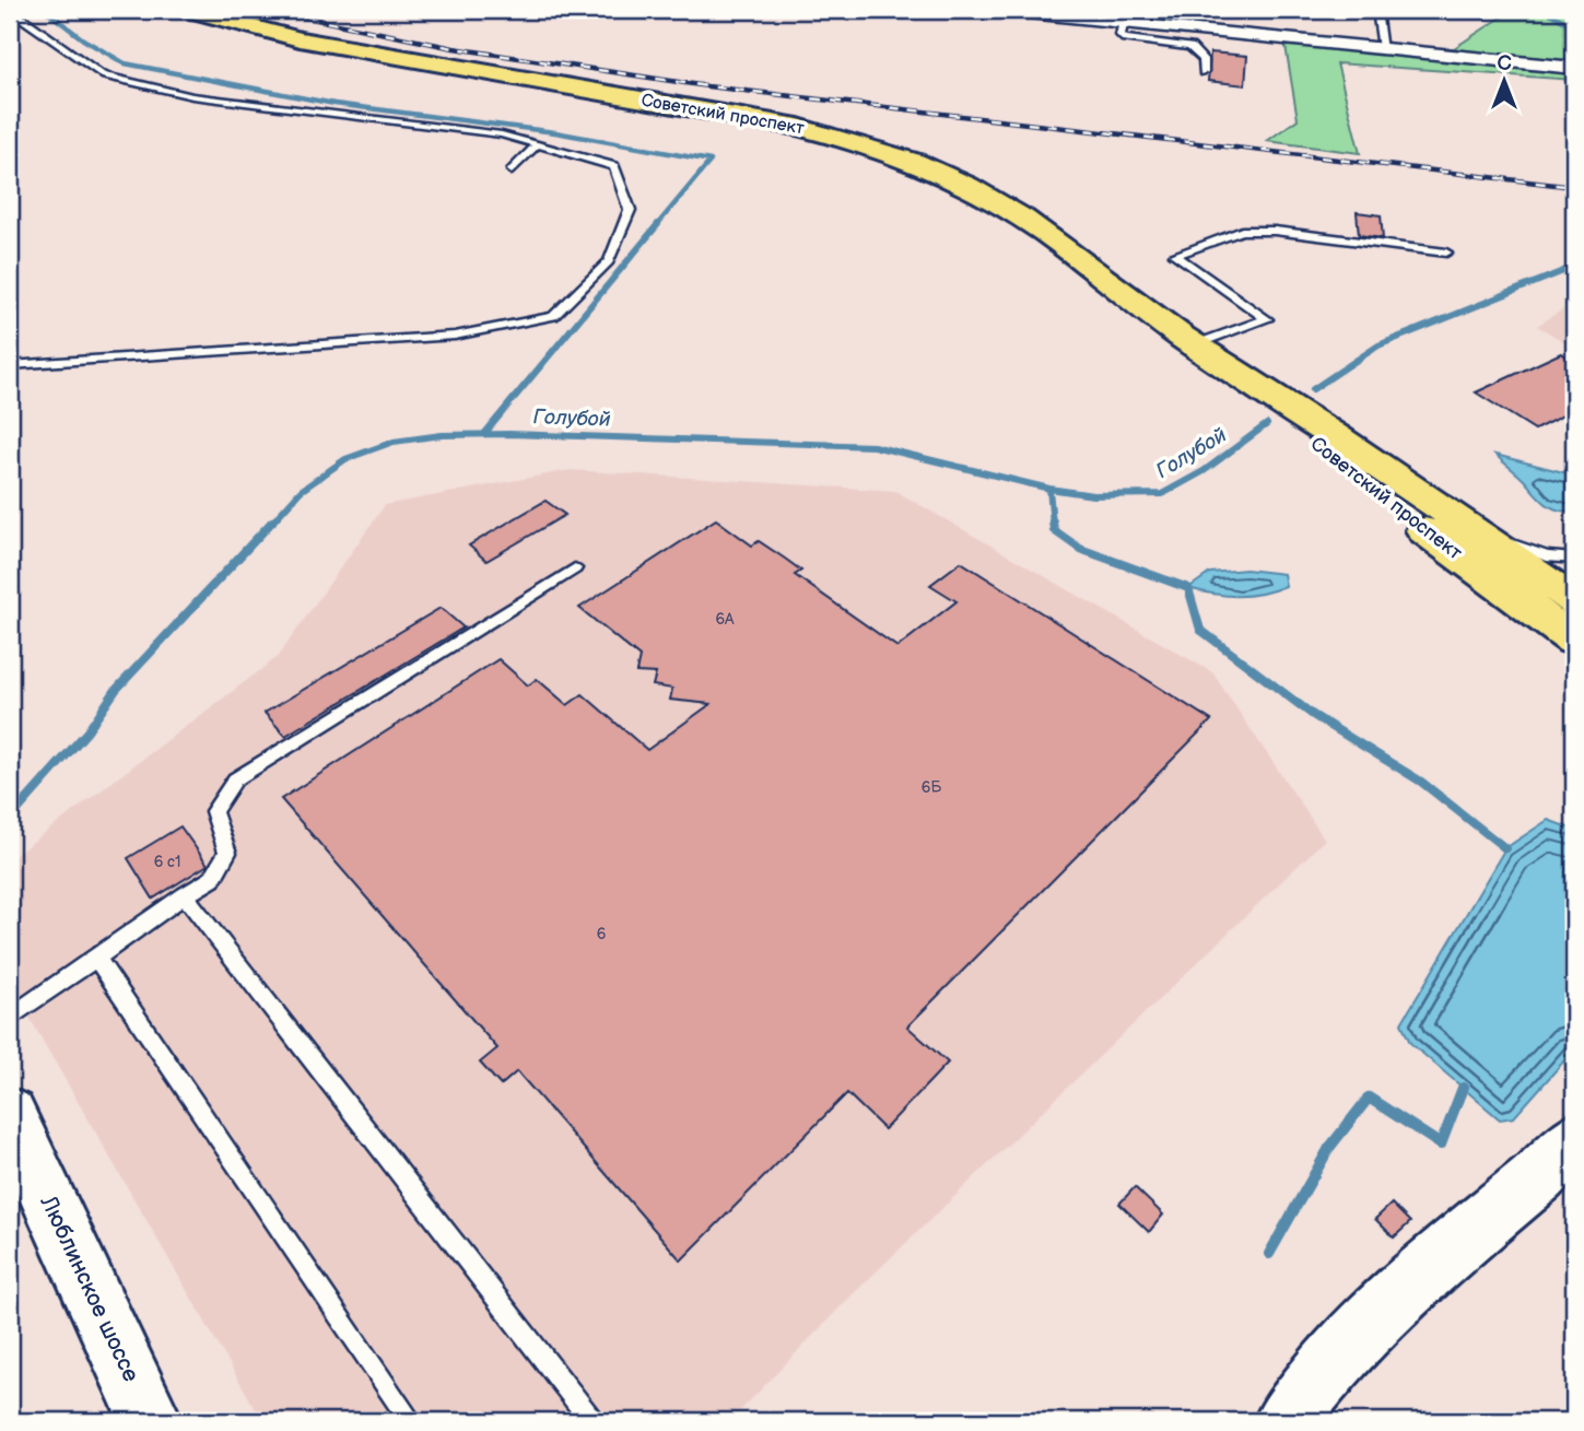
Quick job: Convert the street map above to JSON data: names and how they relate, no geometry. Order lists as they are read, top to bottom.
{
  "streets": {
    "main road": ["Советский проспект"],
    "street": ["Люблинское шоссе"]
  },
  "water": ["Голубой"],
  "house_numbers": [
    "6А",
    "6Б",
    "6 с1",
    "6"
  ],
  "north": "top"
}
